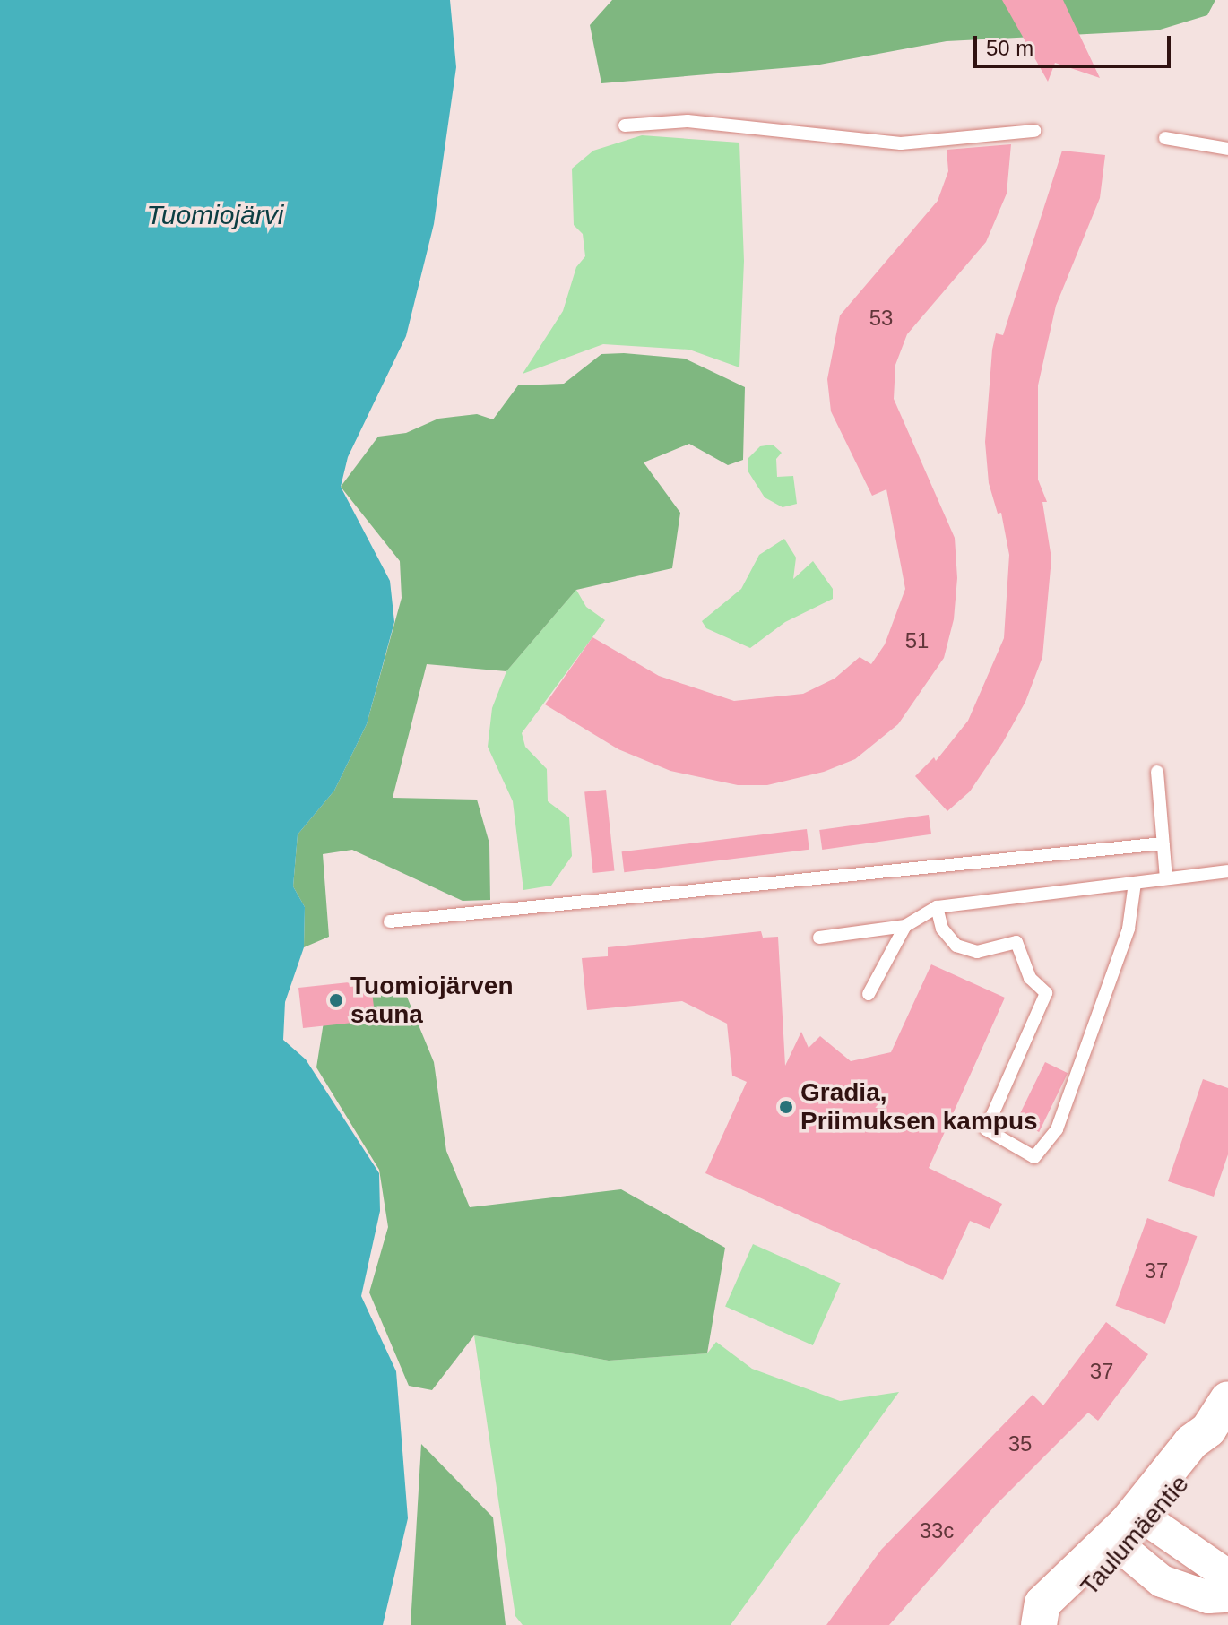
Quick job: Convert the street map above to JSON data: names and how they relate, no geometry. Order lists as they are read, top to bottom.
{
  "streets": {
    "main road": ["Taulumäentie"]
  },
  "water": ["Tuomiojärvi"],
  "places": ["Tuomiojärven sauna", "Gradia, Priimuksen kampus"],
  "house_numbers": [
    "53",
    "51",
    "37",
    "37",
    "35",
    "33c"
  ],
  "scale_bar": "50 m"
}
